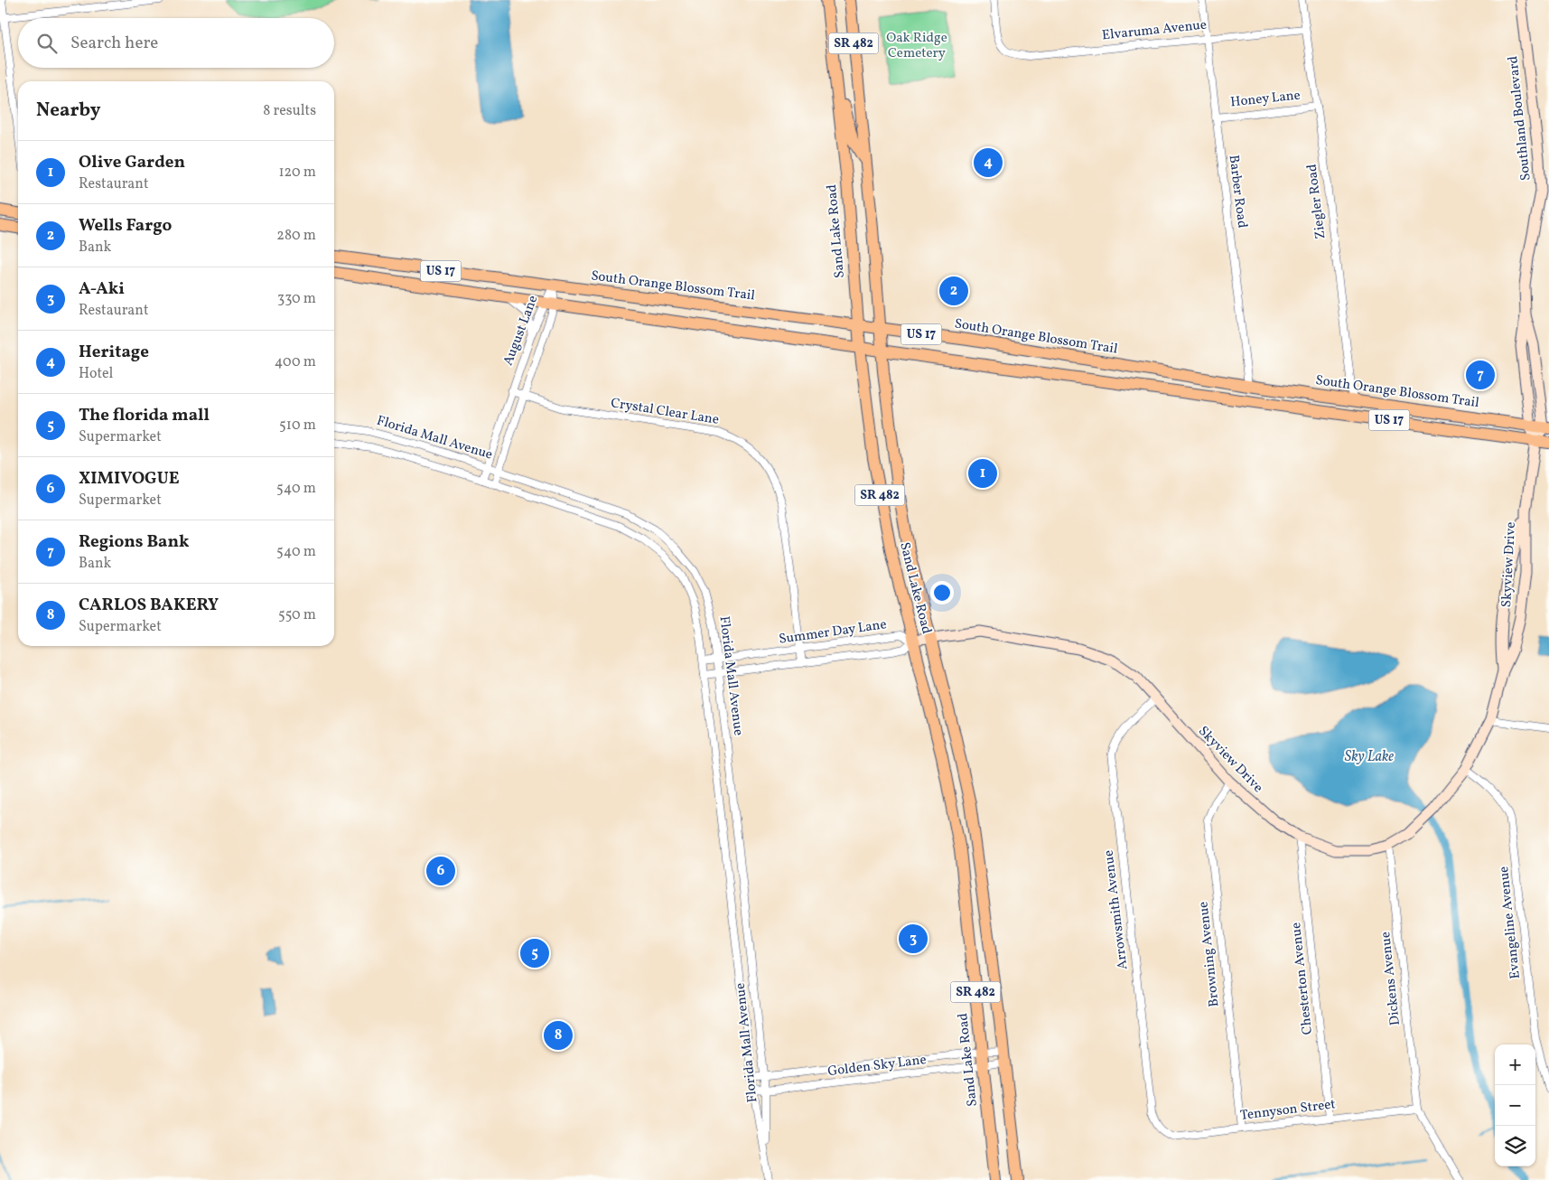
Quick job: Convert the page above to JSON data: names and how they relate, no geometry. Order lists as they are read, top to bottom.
{
  "streets": {
    "main road": [
      "SR 482",
      "Sand Lake Road",
      "US 17",
      "South Orange Blossom Trail"
    ],
    "street": [
      "Elvaruma Avenue",
      "Honey Lane",
      "Southland Boulevard",
      "Barber Road",
      "Ziegler Road",
      "August Lane",
      "Crystal Clear Lane",
      "Florida Mall Avenue",
      "Skyview Drive",
      "Summer Day Lane",
      "Arrowsmith Avenue",
      "Evangeline Avenue",
      "Browning Avenue",
      "Chesterton Avenue",
      "Dickens Avenue",
      "Golden Sky Lane",
      "Tennyson Street"
    ]
  },
  "crossings": [
    ["Elvaruma Avenue", "Barber Road"],
    ["Elvaruma Avenue", "Ziegler Road"],
    ["Honey Lane", "Barber Road"],
    ["Honey Lane", "Ziegler Road"],
    ["Southland Boulevard", "US 17"],
    ["Southland Boulevard", "South Orange Blossom Trail"],
    ["Southland Boulevard", "Skyview Drive"],
    ["Barber Road", "South Orange Blossom Trail"],
    ["Ziegler Road", "South Orange Blossom Trail"],
    ["Sand Lake Road", "US 17"],
    ["Sand Lake Road", "South Orange Blossom Trail"],
    ["Sand Lake Road", "Skyview Drive"],
    ["Sand Lake Road", "Summer Day Lane"],
    ["Sand Lake Road", "Golden Sky Lane"],
    ["US 17", "August Lane"],
    ["US 17", "Skyview Drive"],
    ["South Orange Blossom Trail", "August Lane"],
    ["August Lane", "Crystal Clear Lane"],
    ["August Lane", "Florida Mall Avenue"],
    ["Crystal Clear Lane", "Summer Day Lane"],
    ["Florida Mall Avenue", "Summer Day Lane"],
    ["Florida Mall Avenue", "Golden Sky Lane"],
    ["Skyview Drive", "Summer Day Lane"],
    ["Skyview Drive", "Arrowsmith Avenue"],
    ["Skyview Drive", "Evangeline Avenue"],
    ["Skyview Drive", "Browning Avenue"],
    ["Skyview Drive", "Chesterton Avenue"],
    ["Skyview Drive", "Dickens Avenue"],
    ["Arrowsmith Avenue", "Tennyson Street"],
    ["Browning Avenue", "Tennyson Street"],
    ["Chesterton Avenue", "Tennyson Street"],
    ["Dickens Avenue", "Tennyson Street"]
  ],
  "water": ["Sky Lake"],
  "parks": ["Oak Ridge Cemetery"],
  "page": {
    "search": "Search here",
    "heading": ["Nearby", "8 results"],
    "list": [
      {
        "mark": "1",
        "name": "Olive Garden",
        "note": "Restaurant",
        "value": "120 m"
      },
      {
        "mark": "2",
        "name": "Wells Fargo",
        "note": "Bank",
        "value": "280 m"
      },
      {
        "mark": "3",
        "name": "A-Aki",
        "note": "Restaurant",
        "value": "330 m"
      },
      {
        "mark": "4",
        "name": "Heritage",
        "note": "Hotel",
        "value": "400 m"
      },
      {
        "mark": "5",
        "name": "The florida mall",
        "note": "Supermarket",
        "value": "510 m"
      },
      {
        "mark": "6",
        "name": "XIMIVOGUE",
        "note": "Supermarket",
        "value": "540 m"
      },
      {
        "mark": "7",
        "name": "Regions Bank",
        "note": "Bank",
        "value": "540 m"
      },
      {
        "mark": "8",
        "name": "CARLOS BAKERY",
        "note": "Supermarket",
        "value": "550 m"
      }
    ],
    "pins": [
      "4",
      "2",
      "7",
      "1",
      "6",
      "3",
      "5",
      "8"
    ],
    "map_buttons": ["+", "−"]
  }
}
